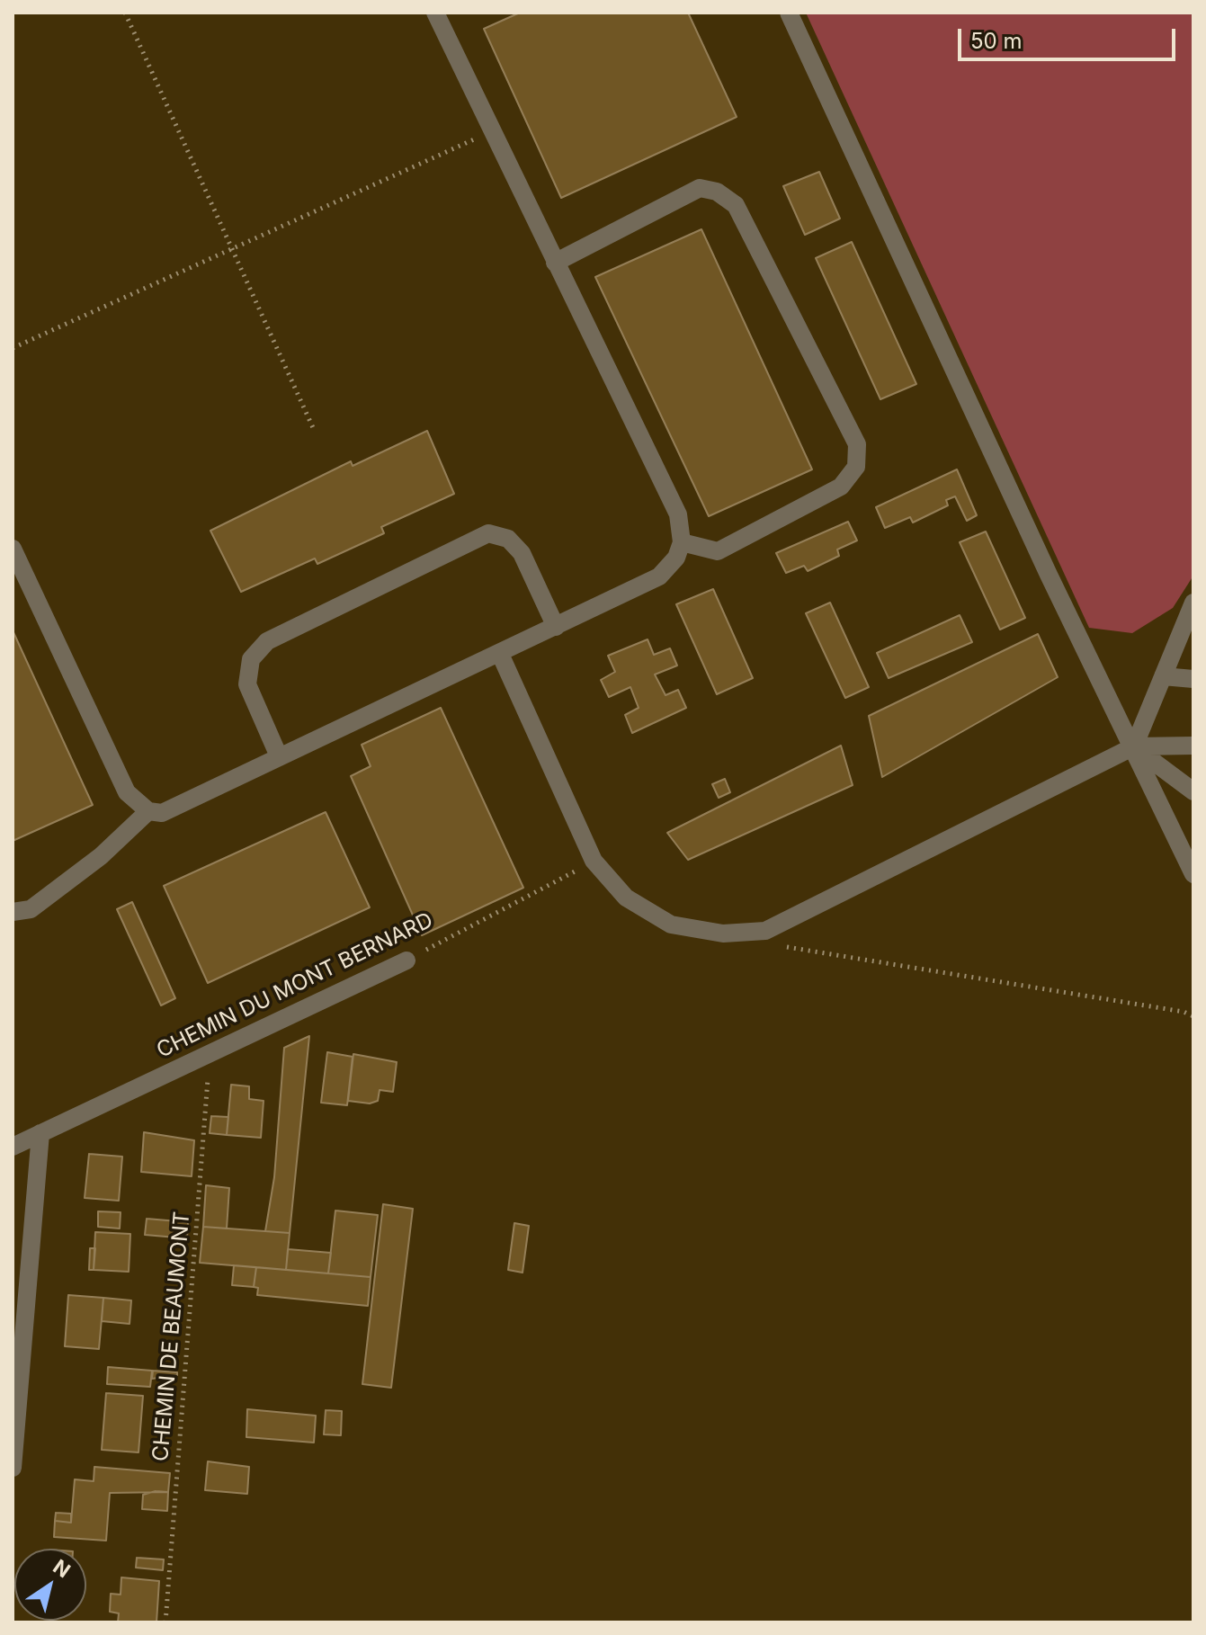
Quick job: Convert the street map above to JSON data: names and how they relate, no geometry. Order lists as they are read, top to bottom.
{
  "streets": {
    "street": ["CHEMIN DU MONT BERNARD"],
    "path": ["CHEMIN DE BEAUMONT"]
  },
  "crossings": [
    ["CHEMIN DU MONT BERNARD", "CHEMIN DE BEAUMONT"]
  ],
  "scale_bar": "50 m",
  "north": "top right"
}
